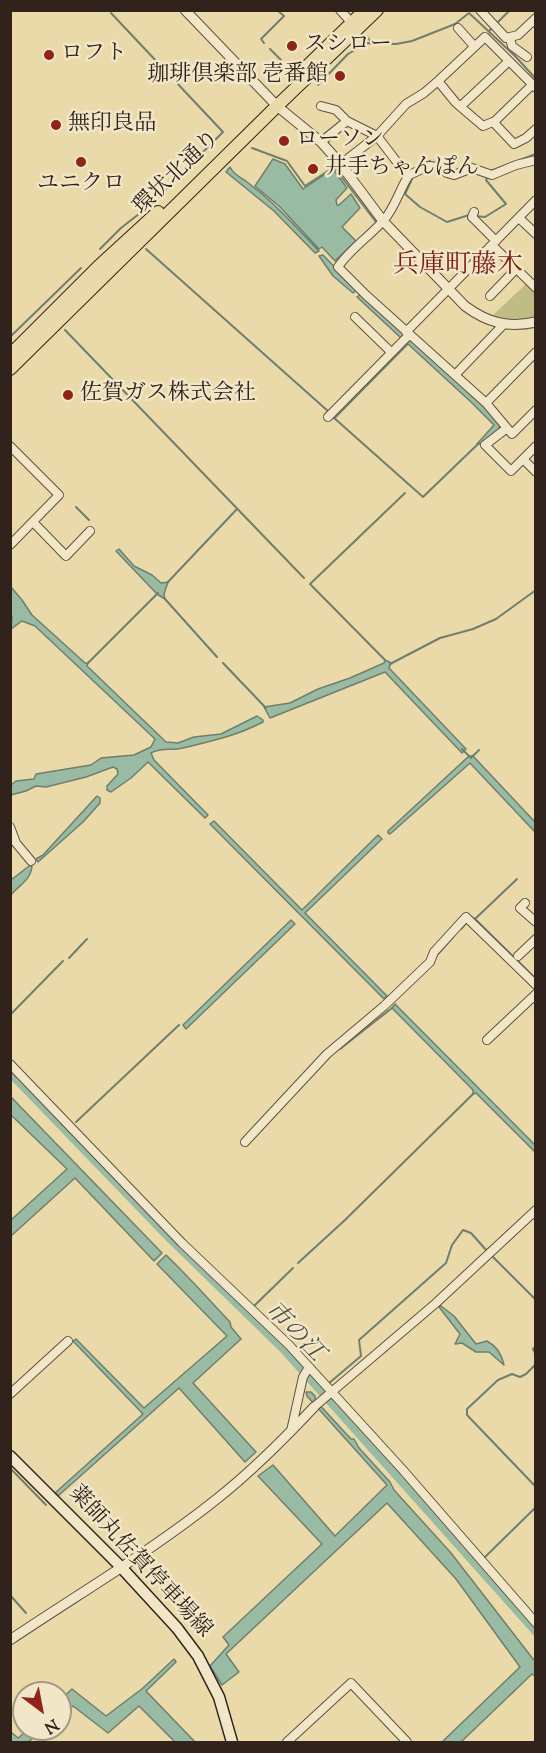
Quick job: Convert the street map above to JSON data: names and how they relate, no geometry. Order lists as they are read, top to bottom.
{
  "streets": {
    "highway": ["環状北通り"],
    "main road": ["薬師丸佐賀停車場線"]
  },
  "districts": ["兵庫町藤木"],
  "water": ["市の江"],
  "places": [
    "スシロー",
    "ロフト",
    "珈琲倶楽部 壱番館",
    "無印良品",
    "ローソン",
    "ユニクロ",
    "井手ちゃんぽん",
    "佐賀ガス株式会社"
  ],
  "north": "bottom right"
}
